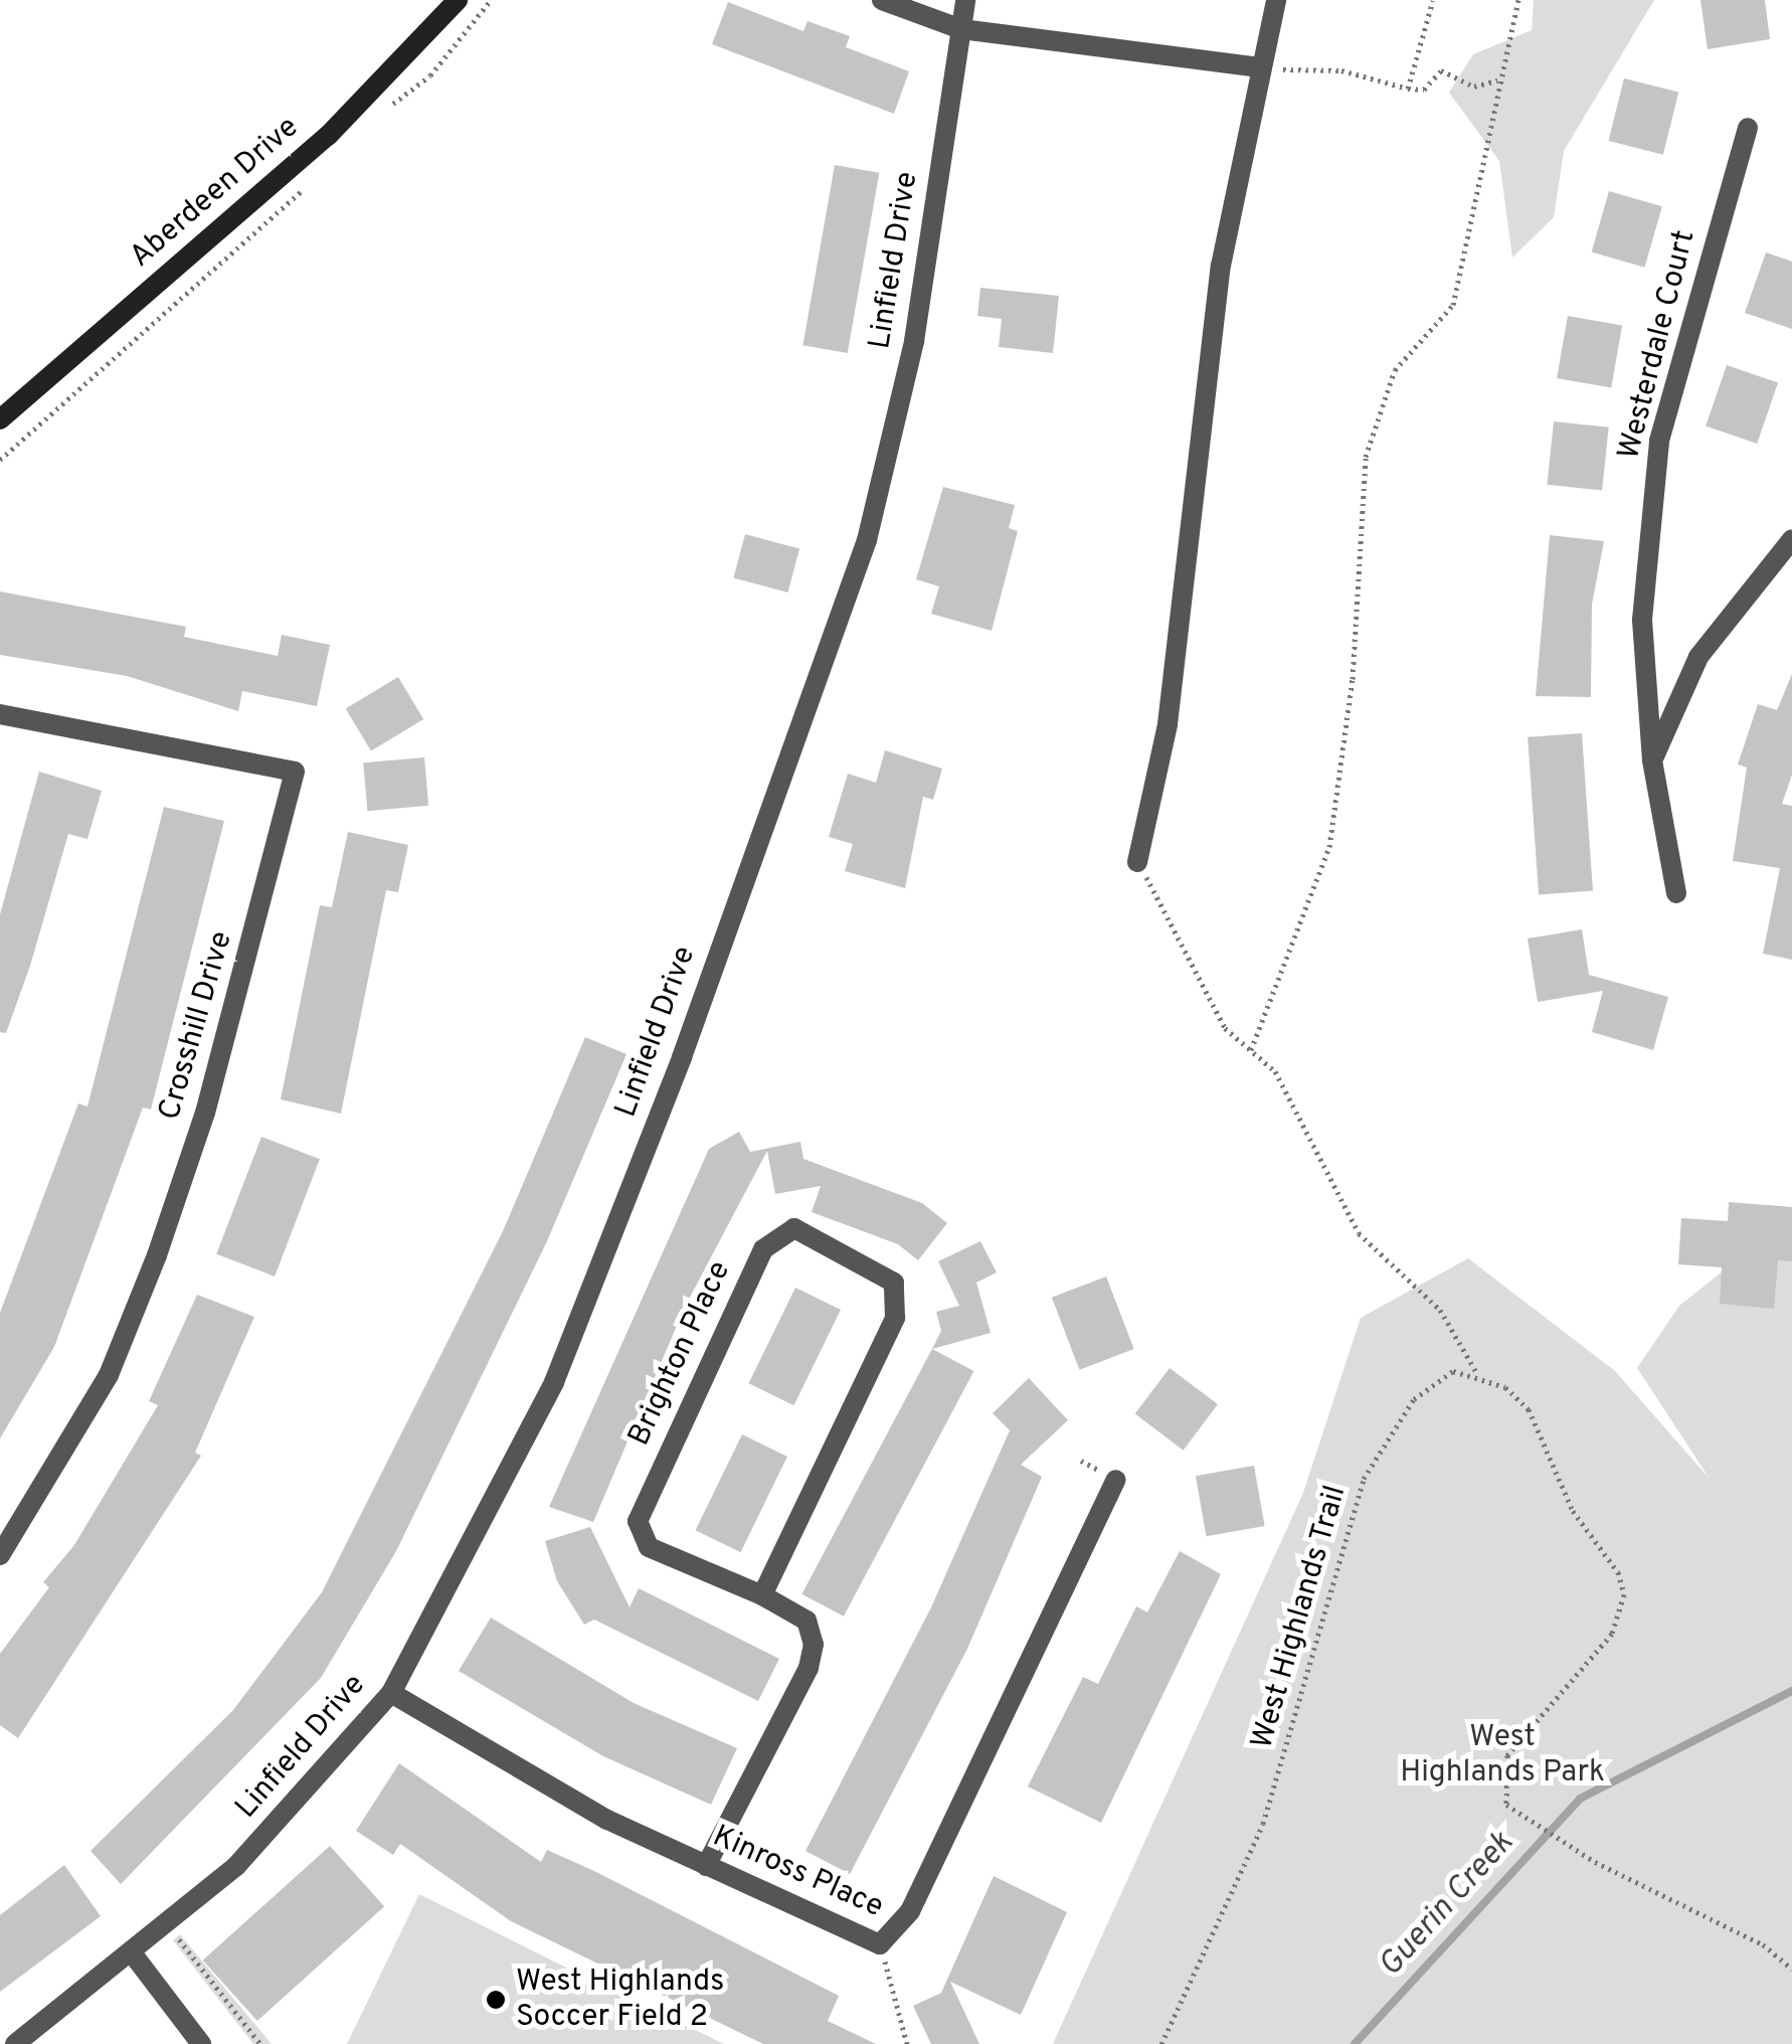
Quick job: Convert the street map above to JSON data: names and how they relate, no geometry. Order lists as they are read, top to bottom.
{
  "streets": {
    "street": [
      "Aberdeen Drive",
      "Linfield Drive",
      "Westerdale Court",
      "Crosshill Drive",
      "Brighton Place",
      "Kinross Place"
    ],
    "path": ["West Highlands Trail"]
  },
  "crossings": [
    ["Linfield Drive", "Kinross Place"],
    ["Brighton Place", "Kinross Place"]
  ],
  "water": ["Guerin Creek"],
  "parks": ["West Highlands Park"],
  "places": ["West Highlands Soccer Field 2"]
}
